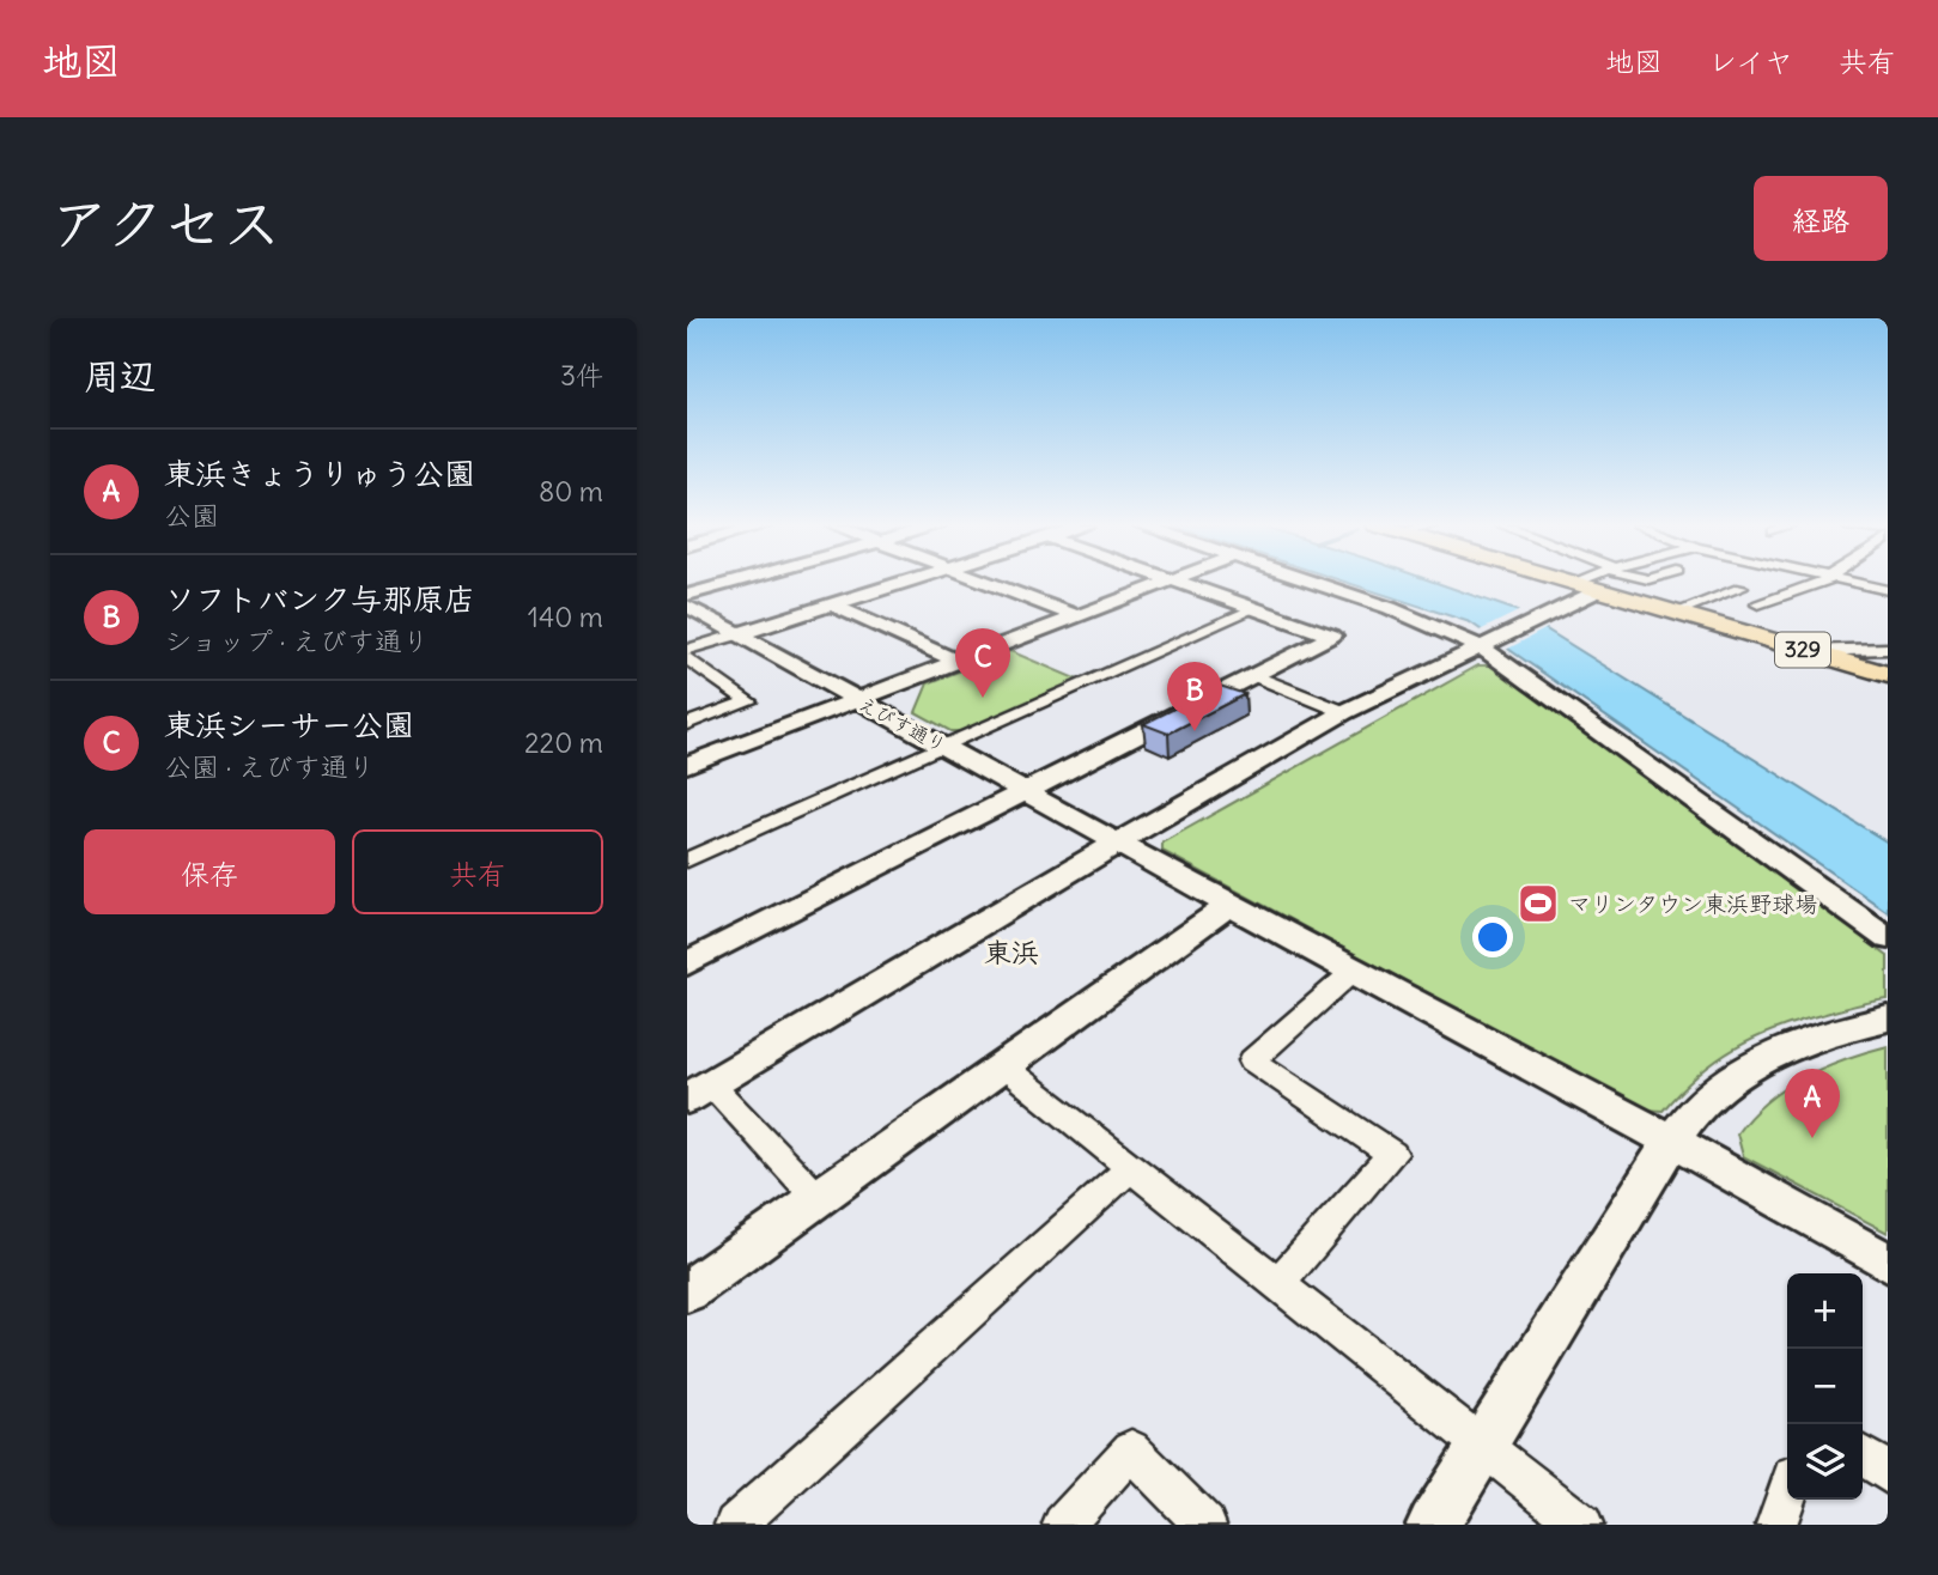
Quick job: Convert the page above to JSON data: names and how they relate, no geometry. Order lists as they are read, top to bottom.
{
  "streets": {
    "highway": ["329"],
    "street": ["えびす通り"]
  },
  "districts": ["東浜"],
  "places": {
    "sports": ["マリンタウン東浜野球場"]
  },
  "page": {
    "header": "地図",
    "nav": ["地図", "レイヤ", "共有"],
    "title": "アクセス",
    "buttons": [
      "経路",
      ["保存", "共有"]
    ],
    "heading": ["周辺", "3件"],
    "list": [
      {
        "mark": "A",
        "name": "東浜きょうりゅう公園",
        "note": "公園",
        "value": "80 m"
      },
      {
        "mark": "B",
        "name": "ソフトバンク与那原店",
        "note": "ショップ · えびす通り",
        "value": "140 m"
      },
      {
        "mark": "C",
        "name": "東浜シーサー公園",
        "note": "公園 · えびす通り",
        "value": "220 m"
      }
    ],
    "pins": ["C", "B", "A"],
    "map_buttons": ["+", "−"]
  }
}
